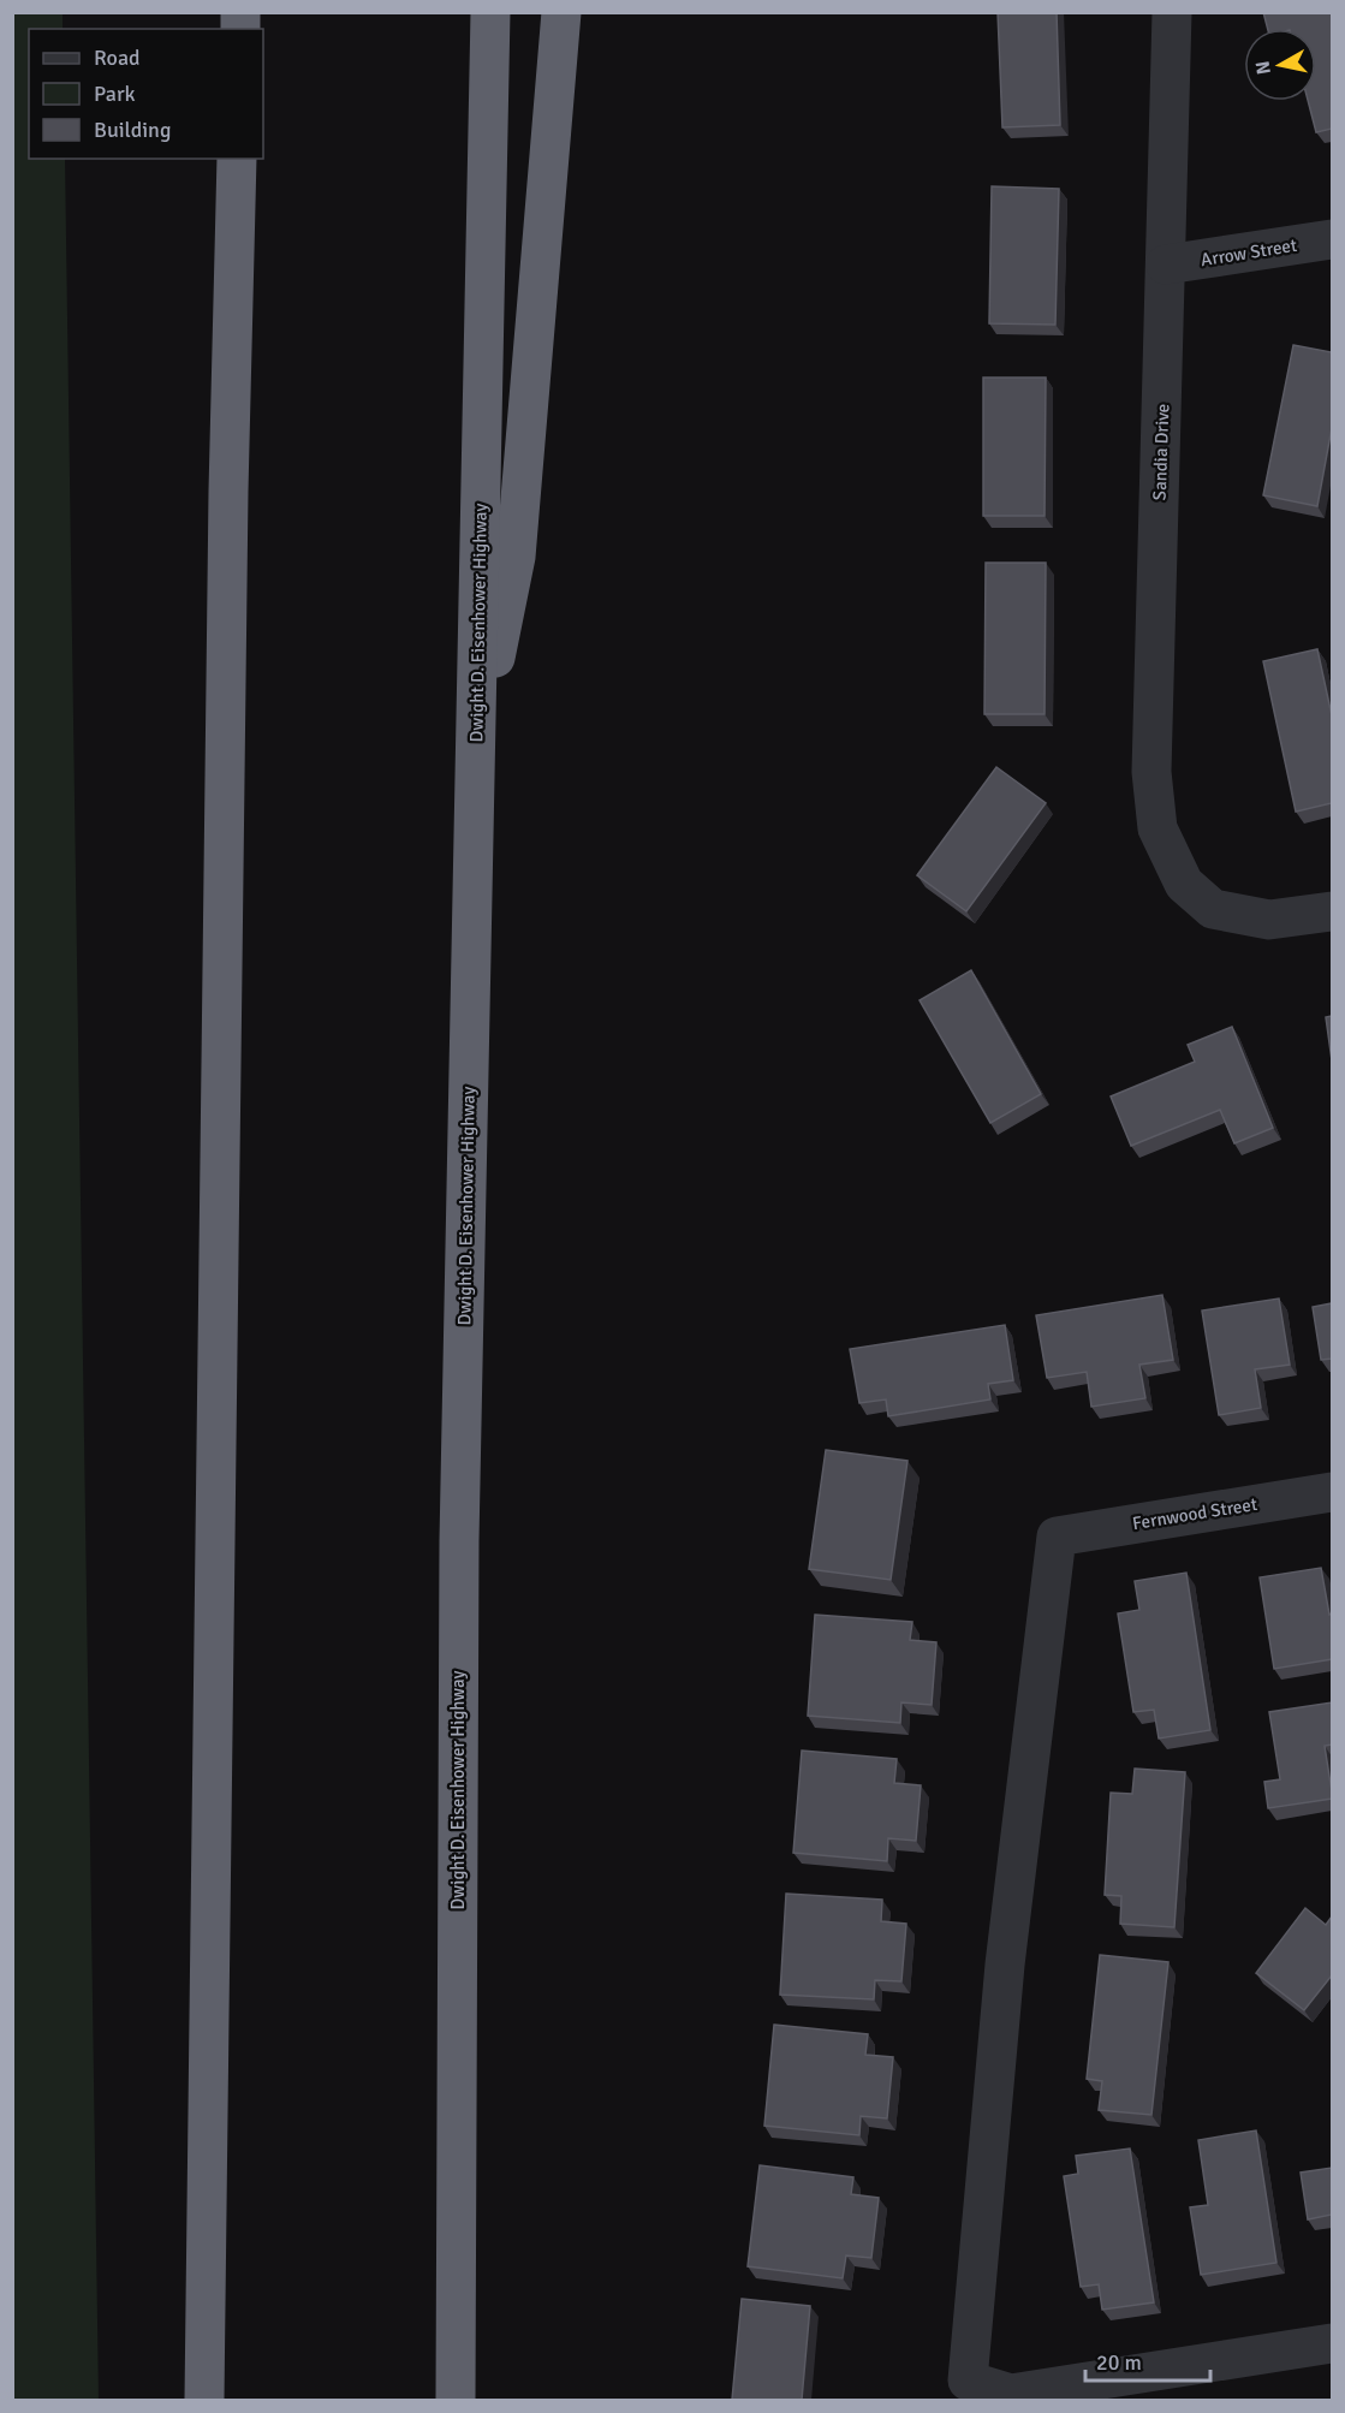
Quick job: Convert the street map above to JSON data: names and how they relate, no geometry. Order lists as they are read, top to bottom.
{
  "streets": {
    "highway": ["Dwight D. Eisenhower Highway"],
    "street": ["Arrow Street", "Sandia Drive", "Fernwood Street"]
  },
  "crossings": [
    ["Arrow Street", "Sandia Drive"]
  ],
  "legend": ["Road", "Park", "Building"],
  "scale_bar": "20 m",
  "north": "left"
}
